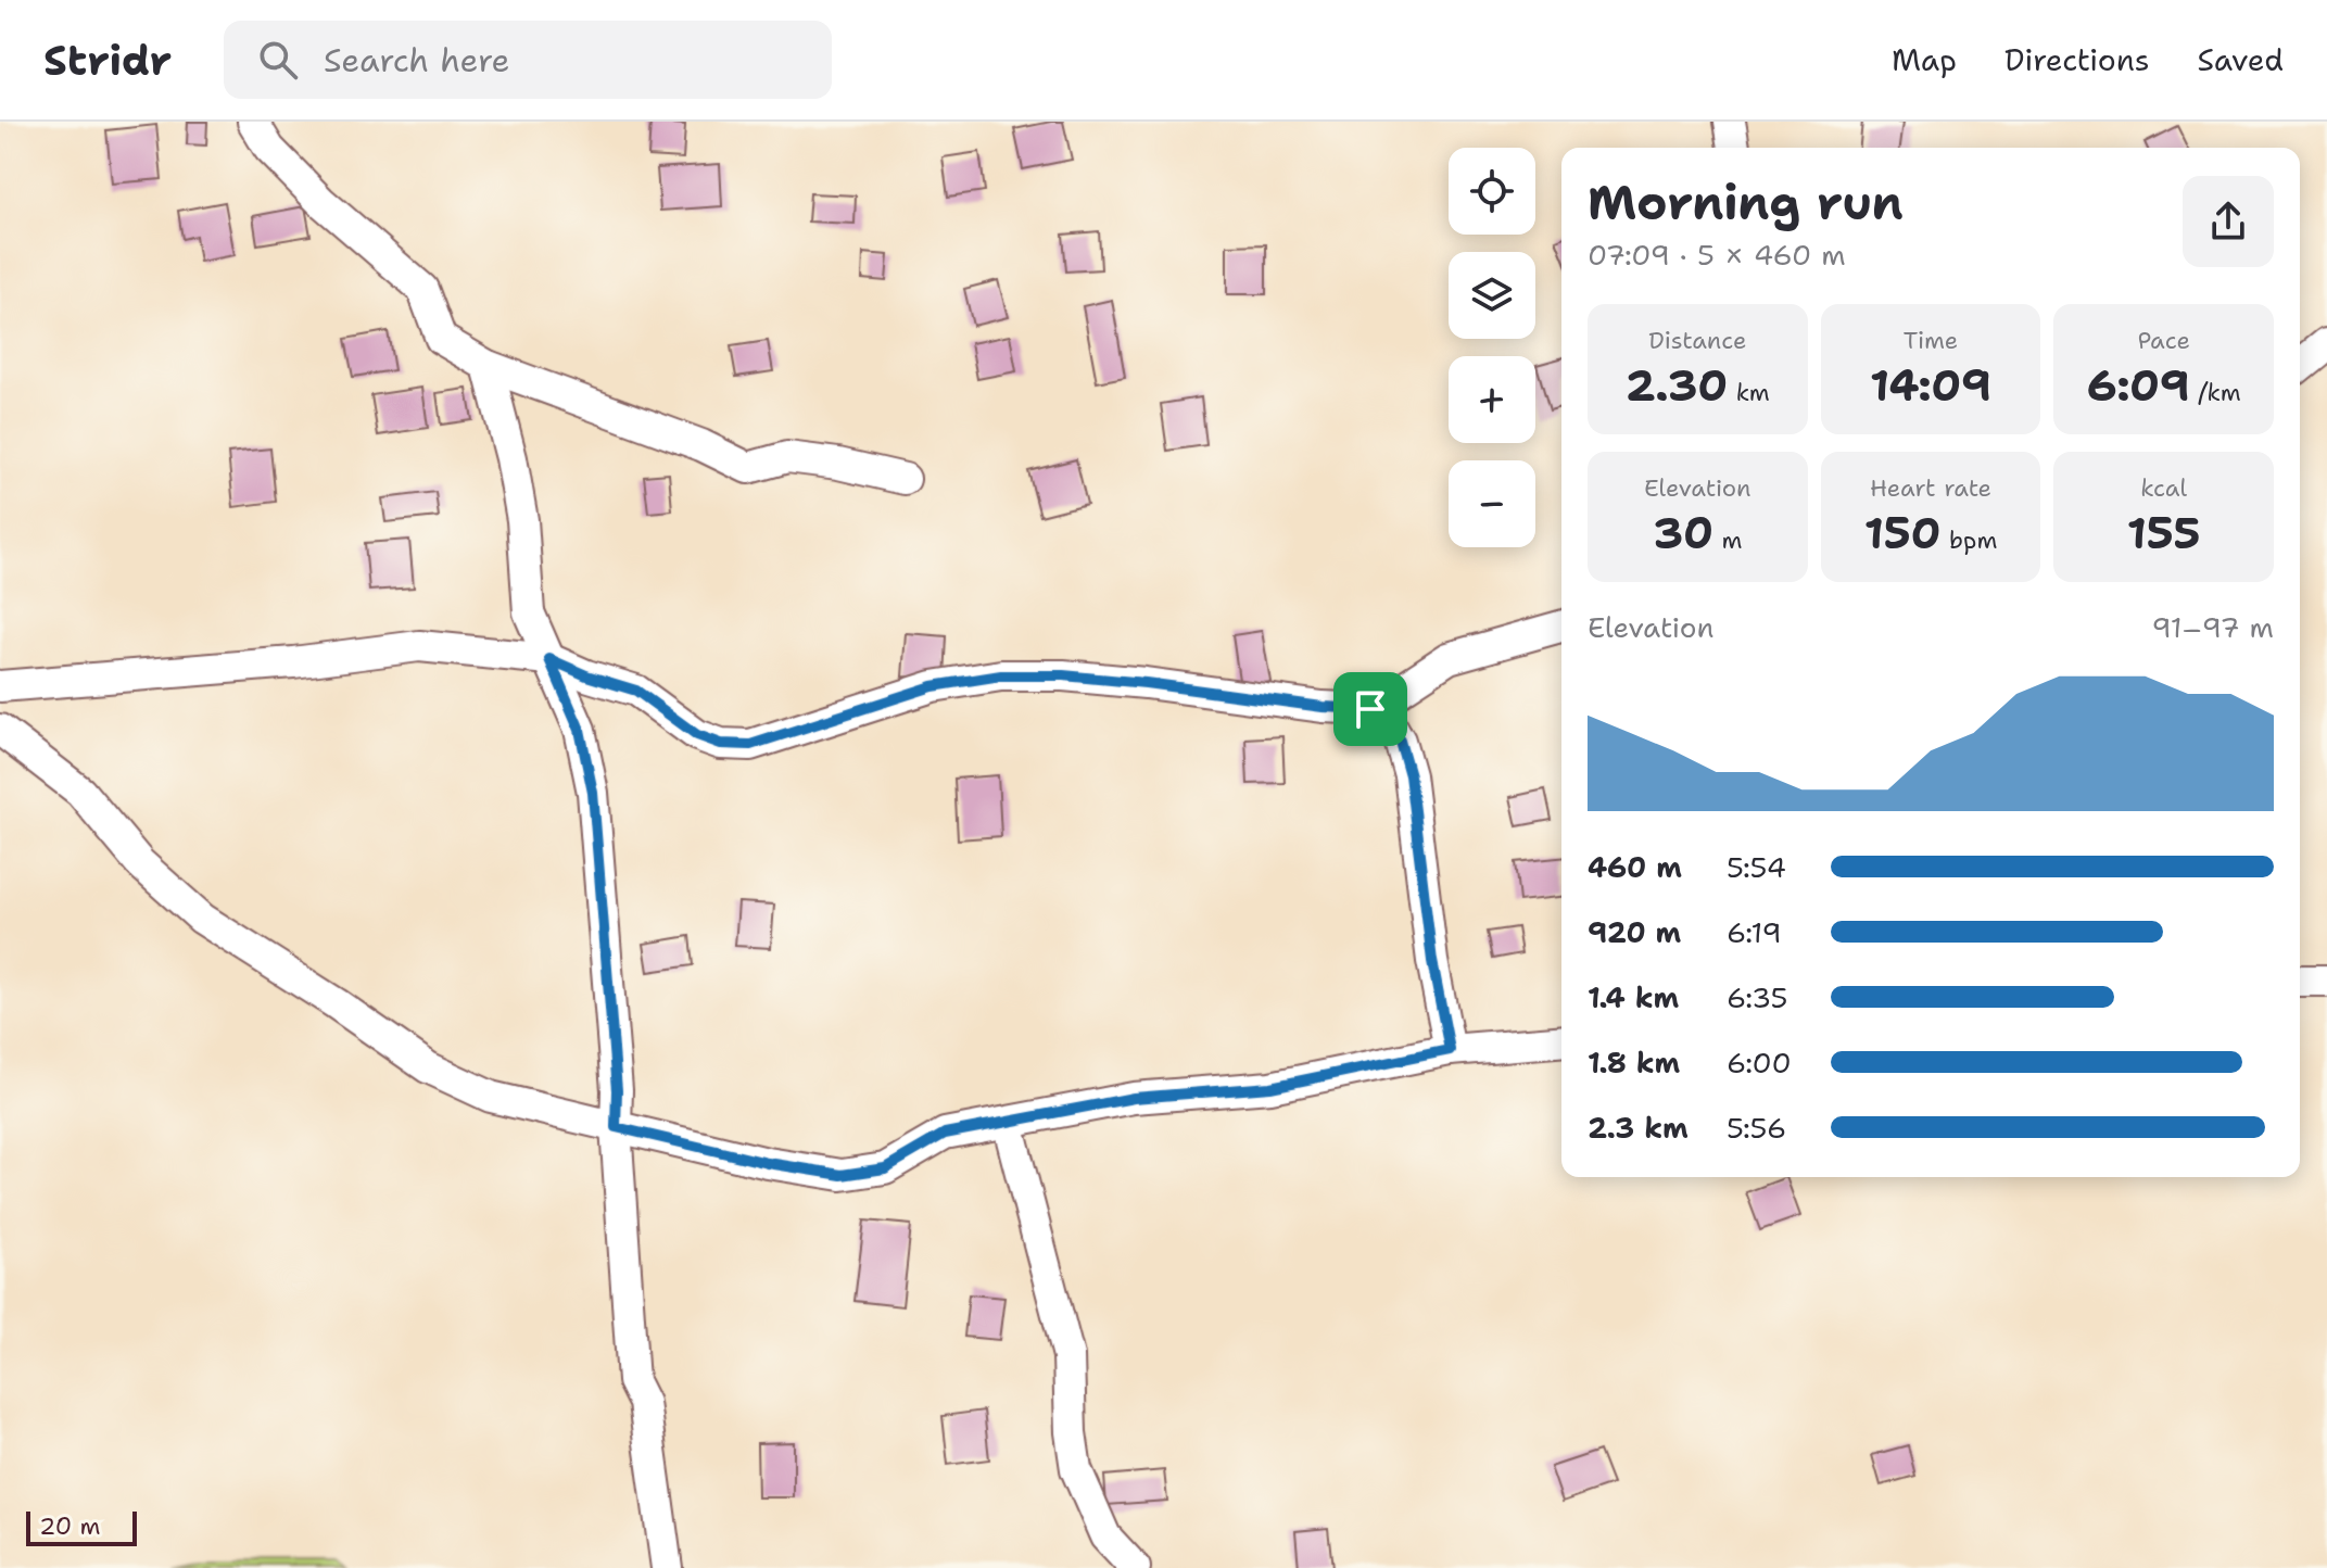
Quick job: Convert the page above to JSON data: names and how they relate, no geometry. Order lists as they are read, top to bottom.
{
  "scale_bar": "20 m",
  "page": {
    "header": "Stridr",
    "search": "Search here",
    "nav": ["Map", "Directions", "Saved"],
    "map_buttons": ["+", "−"],
    "heading": ["Morning run", "07:09 · 5 × 460 m"],
    "stats": [
      ["Distance", "2.30 km"],
      ["Time", "14:09"],
      ["Pace", "6:09 /km"],
      ["Elevation", "30 m"],
      ["Heart rate", "150 bpm"],
      ["kcal", "155"]
    ],
    "chart": ["Elevation", "91–97 m"],
    "list": [
      {
        "name": "460 m",
        "note": "5:54"
      },
      {
        "name": "920 m",
        "note": "6:19"
      },
      {
        "name": "1.4 km",
        "note": "6:35"
      },
      {
        "name": "1.8 km",
        "note": "6:00"
      },
      {
        "name": "2.3 km",
        "note": "5:56"
      }
    ],
    "scale": "20 m"
  }
}
